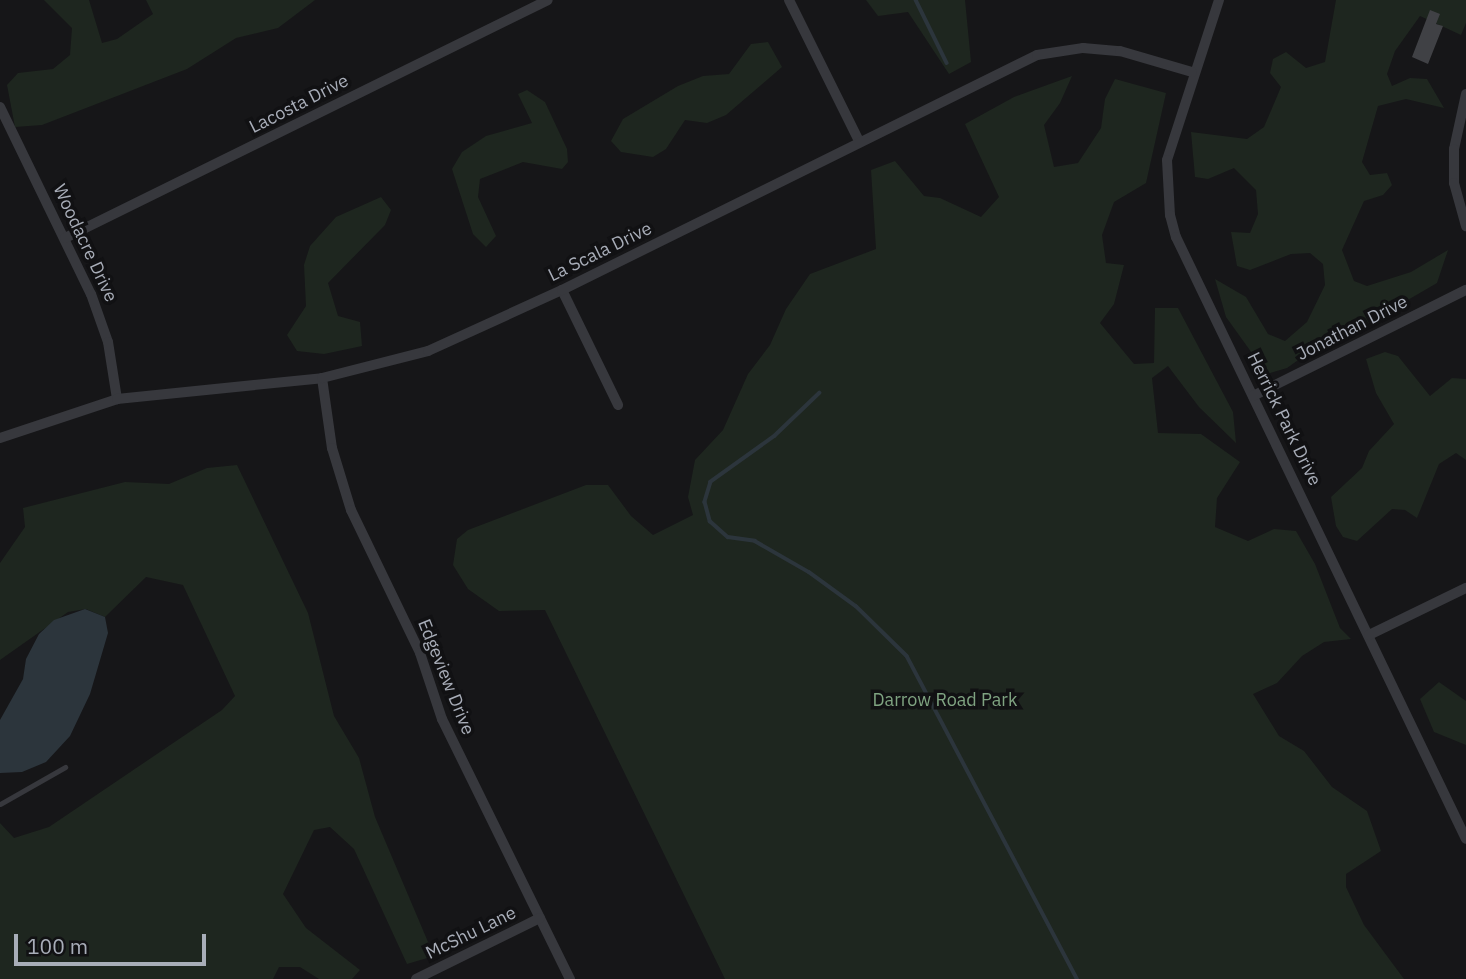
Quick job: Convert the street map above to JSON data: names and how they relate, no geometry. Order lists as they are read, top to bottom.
{
  "streets": {
    "street": [
      "Lacosta Drive",
      "Woodacre Drive",
      "La Scala Drive",
      "Jonathan Drive",
      "Herrick Park Drive",
      "Edgeview Drive",
      "McShu Lane"
    ]
  },
  "crossings": [
    ["Lacosta Drive", "Woodacre Drive"],
    ["Woodacre Drive", "La Scala Drive"],
    ["La Scala Drive", "Herrick Park Drive"],
    ["La Scala Drive", "Edgeview Drive"],
    ["Jonathan Drive", "Herrick Park Drive"],
    ["Edgeview Drive", "McShu Lane"]
  ],
  "parks": ["Darrow Road Park"],
  "scale_bar": "100 m"
}
